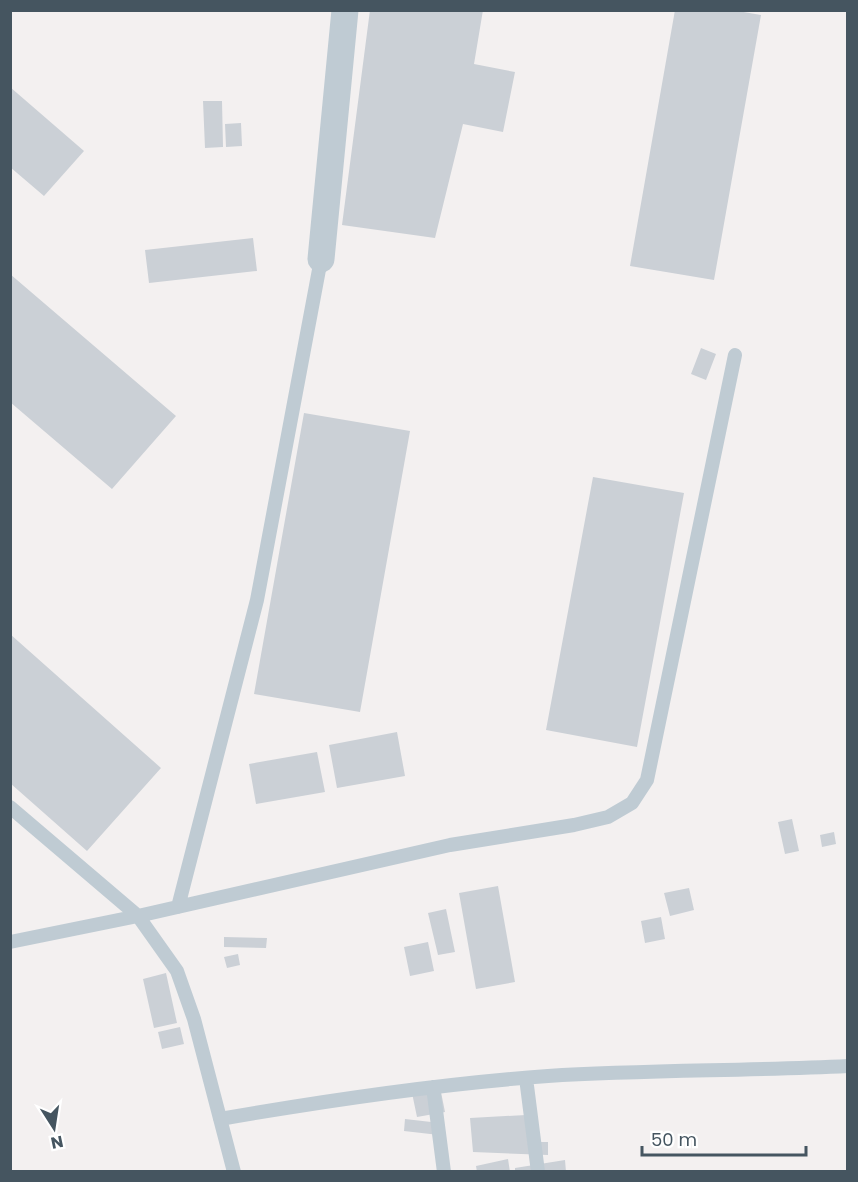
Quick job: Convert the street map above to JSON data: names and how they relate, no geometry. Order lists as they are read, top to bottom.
{
  "scale_bar": "50 m",
  "north": "bottom"
}
